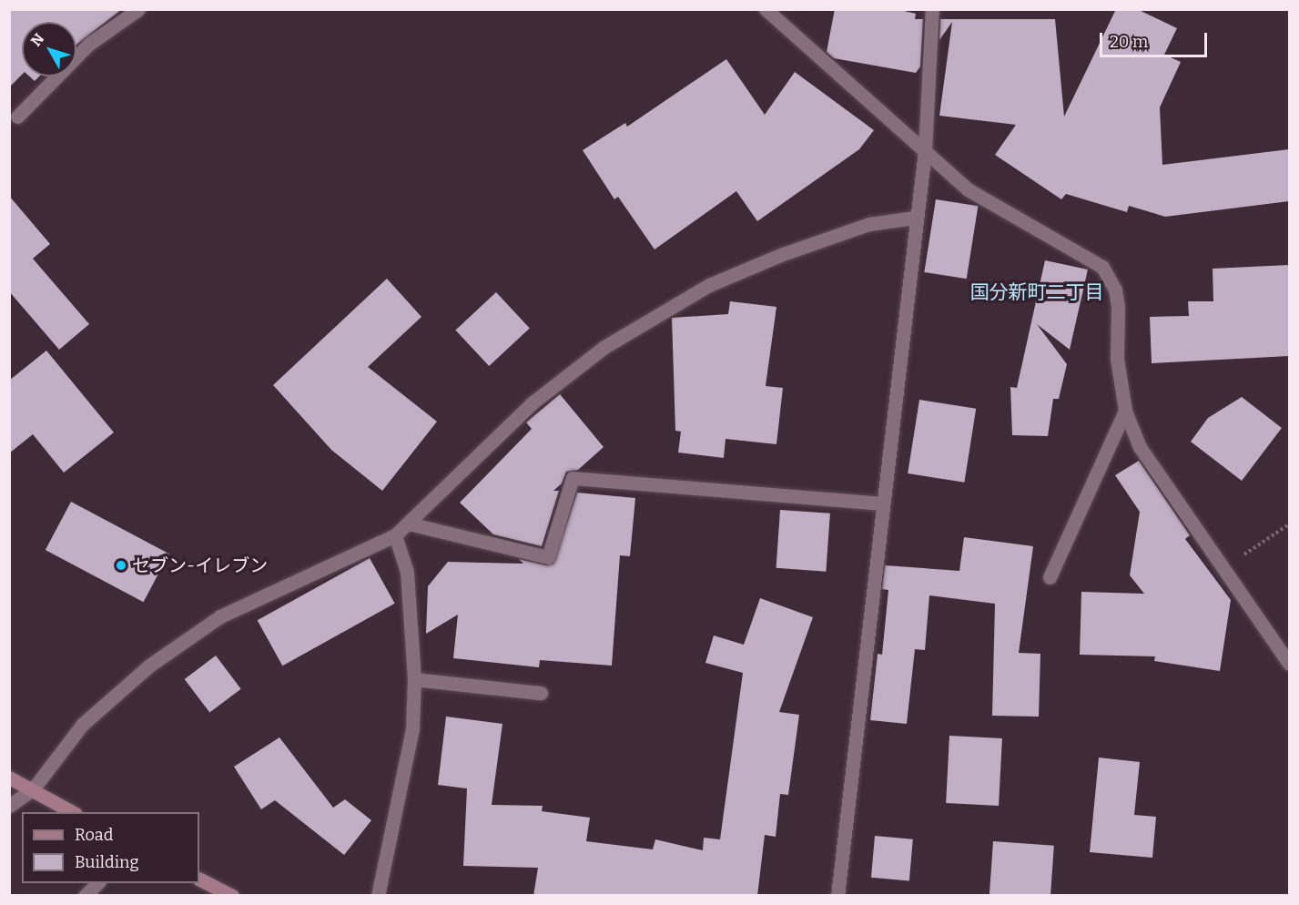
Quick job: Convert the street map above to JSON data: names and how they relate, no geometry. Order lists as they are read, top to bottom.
{
  "districts": ["国分新町二丁目"],
  "places": ["セブン-イレブン"],
  "legend": ["Road", "Building"],
  "scale_bar": "20 m",
  "north": "top left"
}
